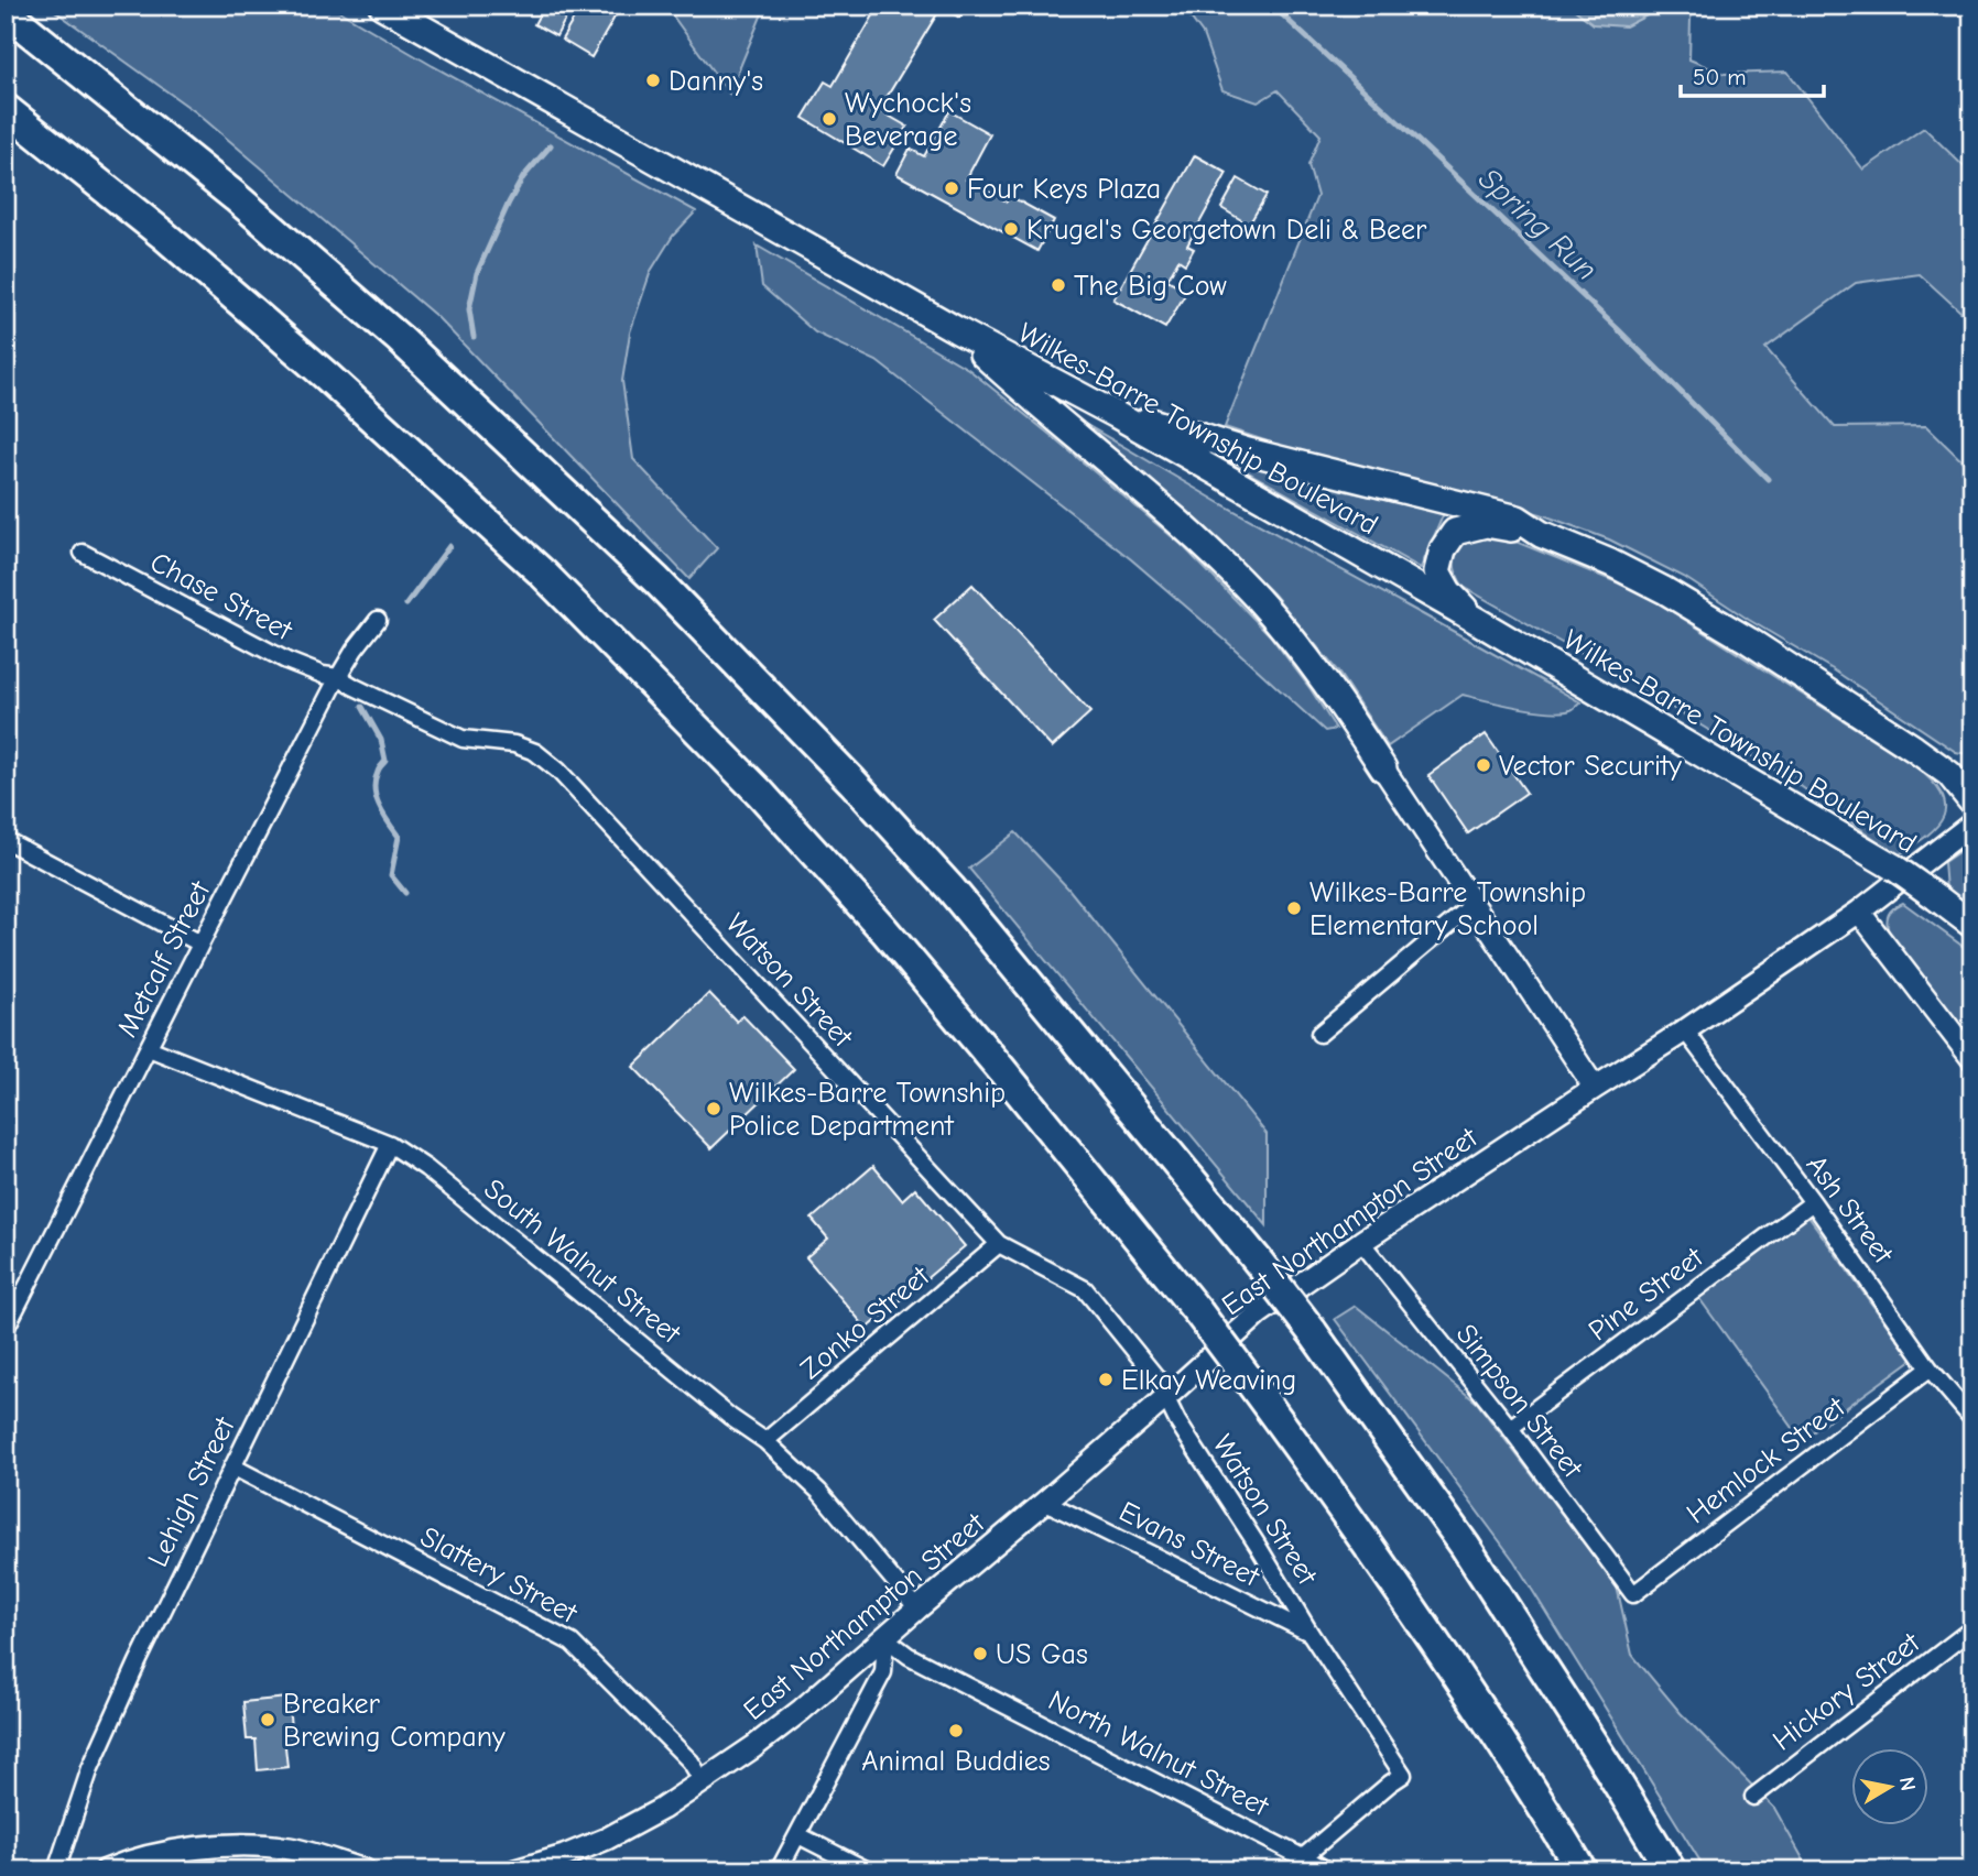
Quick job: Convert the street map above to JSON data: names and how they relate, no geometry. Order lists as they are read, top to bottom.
{
  "streets": {
    "main road": ["Wilkes-Barre Township Boulevard", "East Northampton Street"],
    "street": [
      "Chase Street",
      "Metcalf Street",
      "Watson Street",
      "Ash Street",
      "South Walnut Street",
      "Pine Street",
      "Zonko Street",
      "Simpson Street",
      "Hemlock Street",
      "Lehigh Street",
      "Evans Street",
      "Slattery Street",
      "Hickory Street",
      "North Walnut Street"
    ]
  },
  "crossings": [
    ["Chase Street", "Metcalf Street"],
    ["Chase Street", "Watson Street"],
    ["Metcalf Street", "Watson Street"],
    ["Metcalf Street", "South Walnut Street"],
    ["Watson Street", "East Northampton Street"],
    ["Watson Street", "Zonko Street"],
    ["Watson Street", "Evans Street"],
    ["Watson Street", "North Walnut Street"],
    ["Ash Street", "East Northampton Street"],
    ["Ash Street", "Pine Street"],
    ["Ash Street", "Hemlock Street"],
    ["East Northampton Street", "South Walnut Street"],
    ["East Northampton Street", "Simpson Street"],
    ["East Northampton Street", "Evans Street"],
    ["East Northampton Street", "Slattery Street"],
    ["East Northampton Street", "North Walnut Street"],
    ["South Walnut Street", "Zonko Street"],
    ["South Walnut Street", "Lehigh Street"],
    ["Pine Street", "Simpson Street"],
    ["Simpson Street", "Hemlock Street"],
    ["Lehigh Street", "Slattery Street"]
  ],
  "water": ["Spring Run"],
  "places": [
    "Danny's",
    "Wychock's Beverage",
    "Four Keys Plaza",
    "Krugel's Georgetown Deli & Beer",
    "The Big Cow",
    "Vector Security",
    "Wilkes-Barre Township Elementary School",
    "Wilkes-Barre Township Police Department",
    "Elkay Weaving",
    "US Gas",
    "Breaker Brewing Company",
    "Animal Buddies"
  ],
  "scale_bar": "50 m",
  "north": "right"
}
